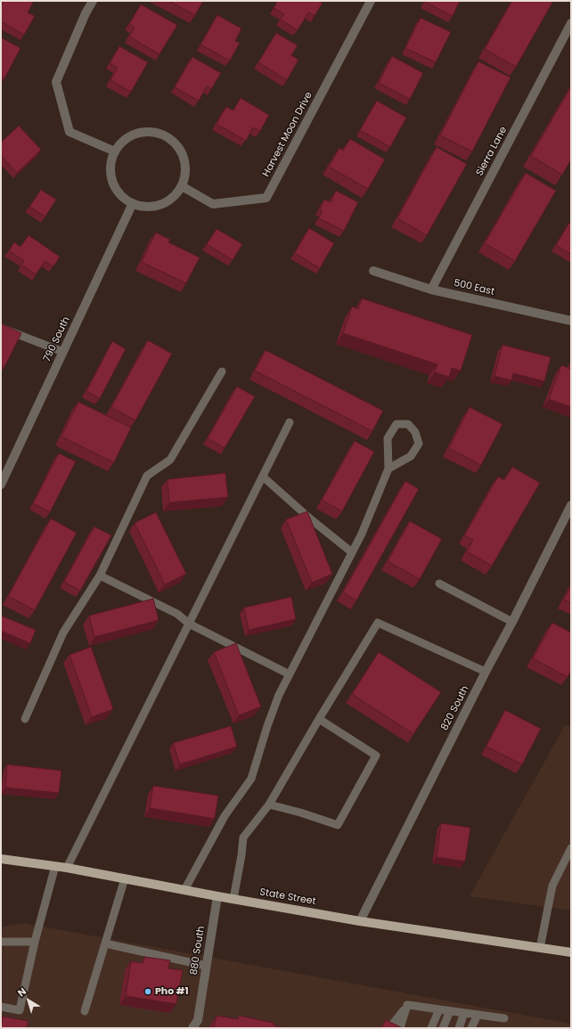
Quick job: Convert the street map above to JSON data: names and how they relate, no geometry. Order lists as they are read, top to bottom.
{
  "streets": {
    "main road": ["State Street"],
    "street": [
      "Harvest Moon Drive",
      "Sierra Lane",
      "500 East",
      "790 South",
      "820 South",
      "880 South"
    ]
  },
  "crossings": [
    ["Harvest Moon Drive", "790 South"],
    ["Sierra Lane", "500 East"],
    ["820 South", "State Street"],
    ["State Street", "880 South"]
  ],
  "places": ["Pho #1"],
  "north": "top left"
}
